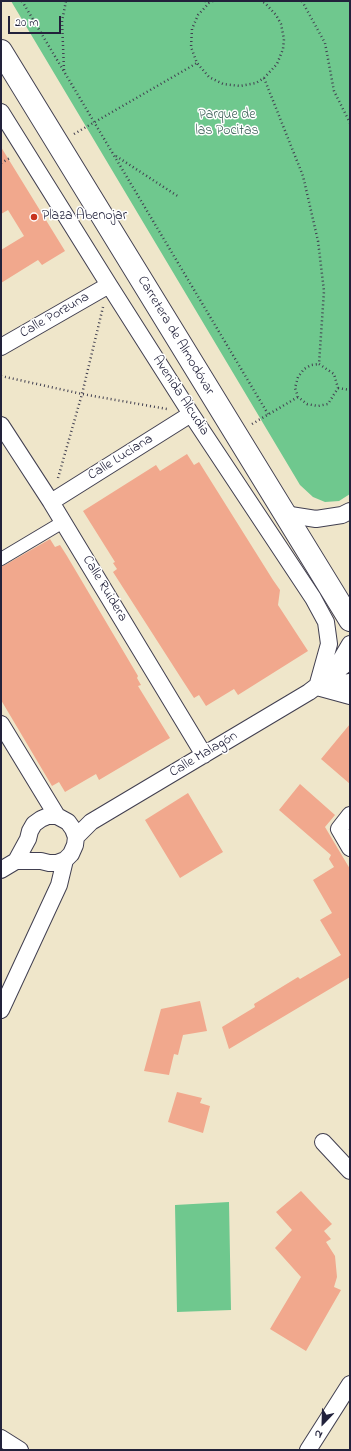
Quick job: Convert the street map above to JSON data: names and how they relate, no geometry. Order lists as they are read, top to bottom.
{
  "streets": {
    "main road": ["Carretera de Almodóvar"],
    "street": [
      "Calle Porzuna",
      "Avenida Alcudia",
      "Calle Luciana",
      "Calle Ruidera",
      "Calle Malagón"
    ]
  },
  "crossings": [
    ["Calle Porzuna", "Avenida Alcudia"],
    ["Avenida Alcudia", "Calle Luciana"],
    ["Avenida Alcudia", "Calle Malagón"],
    ["Calle Luciana", "Calle Ruidera"],
    ["Calle Ruidera", "Calle Malagón"]
  ],
  "parks": ["Parque de las Pocitas"],
  "places": ["Plaza Abenojar"],
  "scale_bar": "20 m",
  "north": "bottom left"
}
